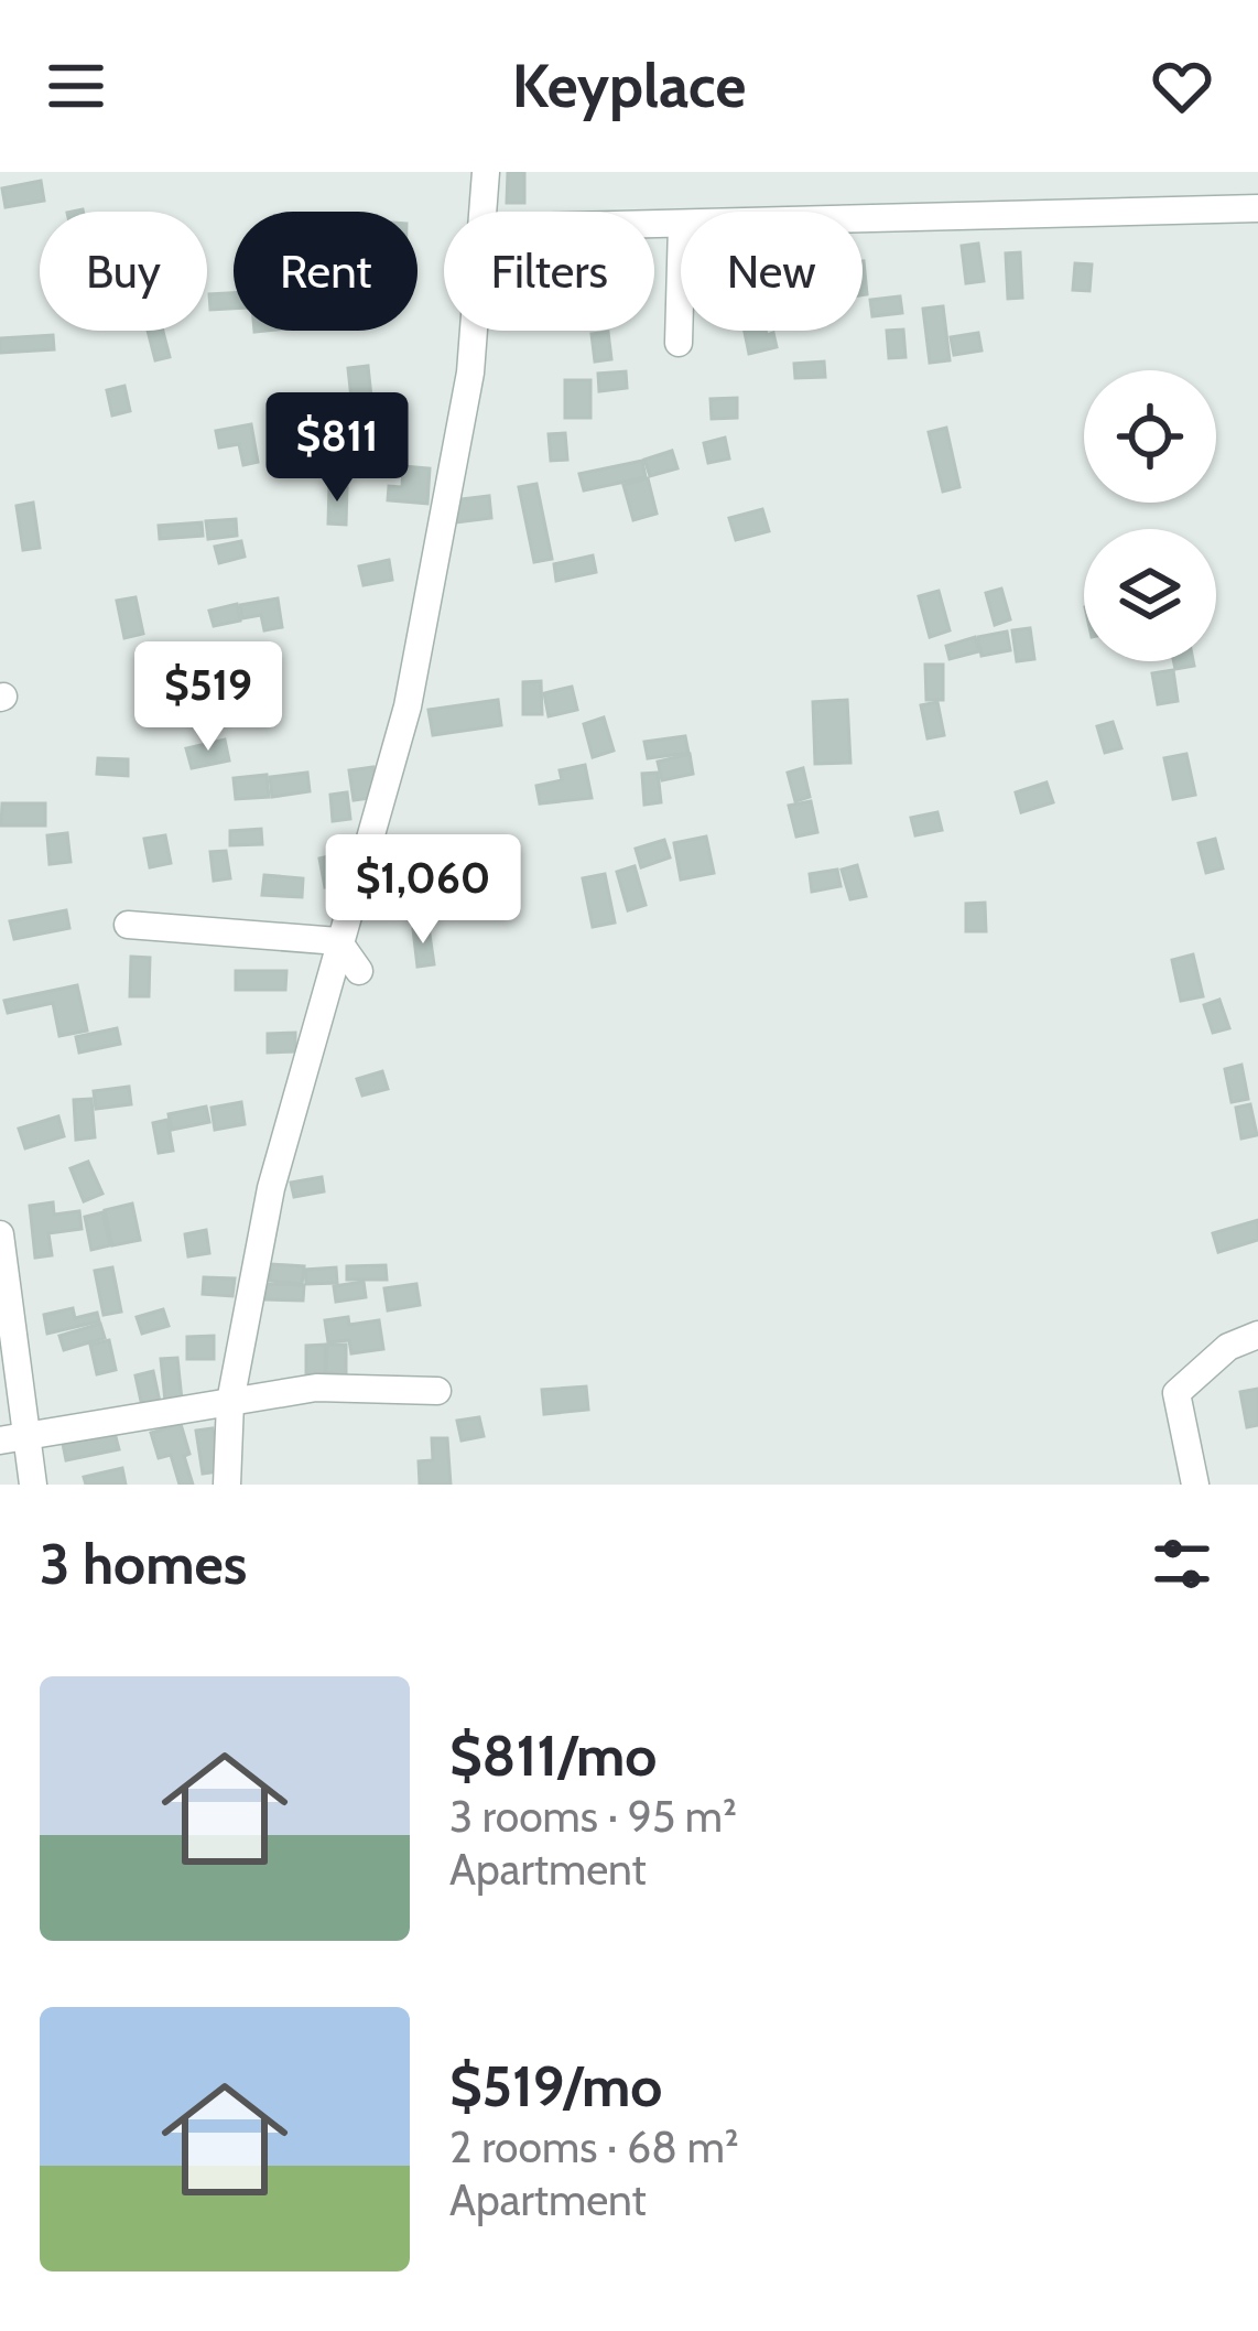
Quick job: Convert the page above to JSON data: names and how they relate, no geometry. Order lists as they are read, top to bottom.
{
  "page": {
    "header": "Keyplace",
    "chip": [
      "Buy",
      "Rent",
      "Filters",
      "New"
    ],
    "price": ["$811", "$519", "$1,060"],
    "heading": "3 homes",
    "list": [
      {
        "name": "$811/mo",
        "note": "3 rooms · 95 m² · Apartment"
      },
      {
        "name": "$519/mo",
        "note": "2 rooms · 68 m² · Apartment"
      }
    ]
  }
}
